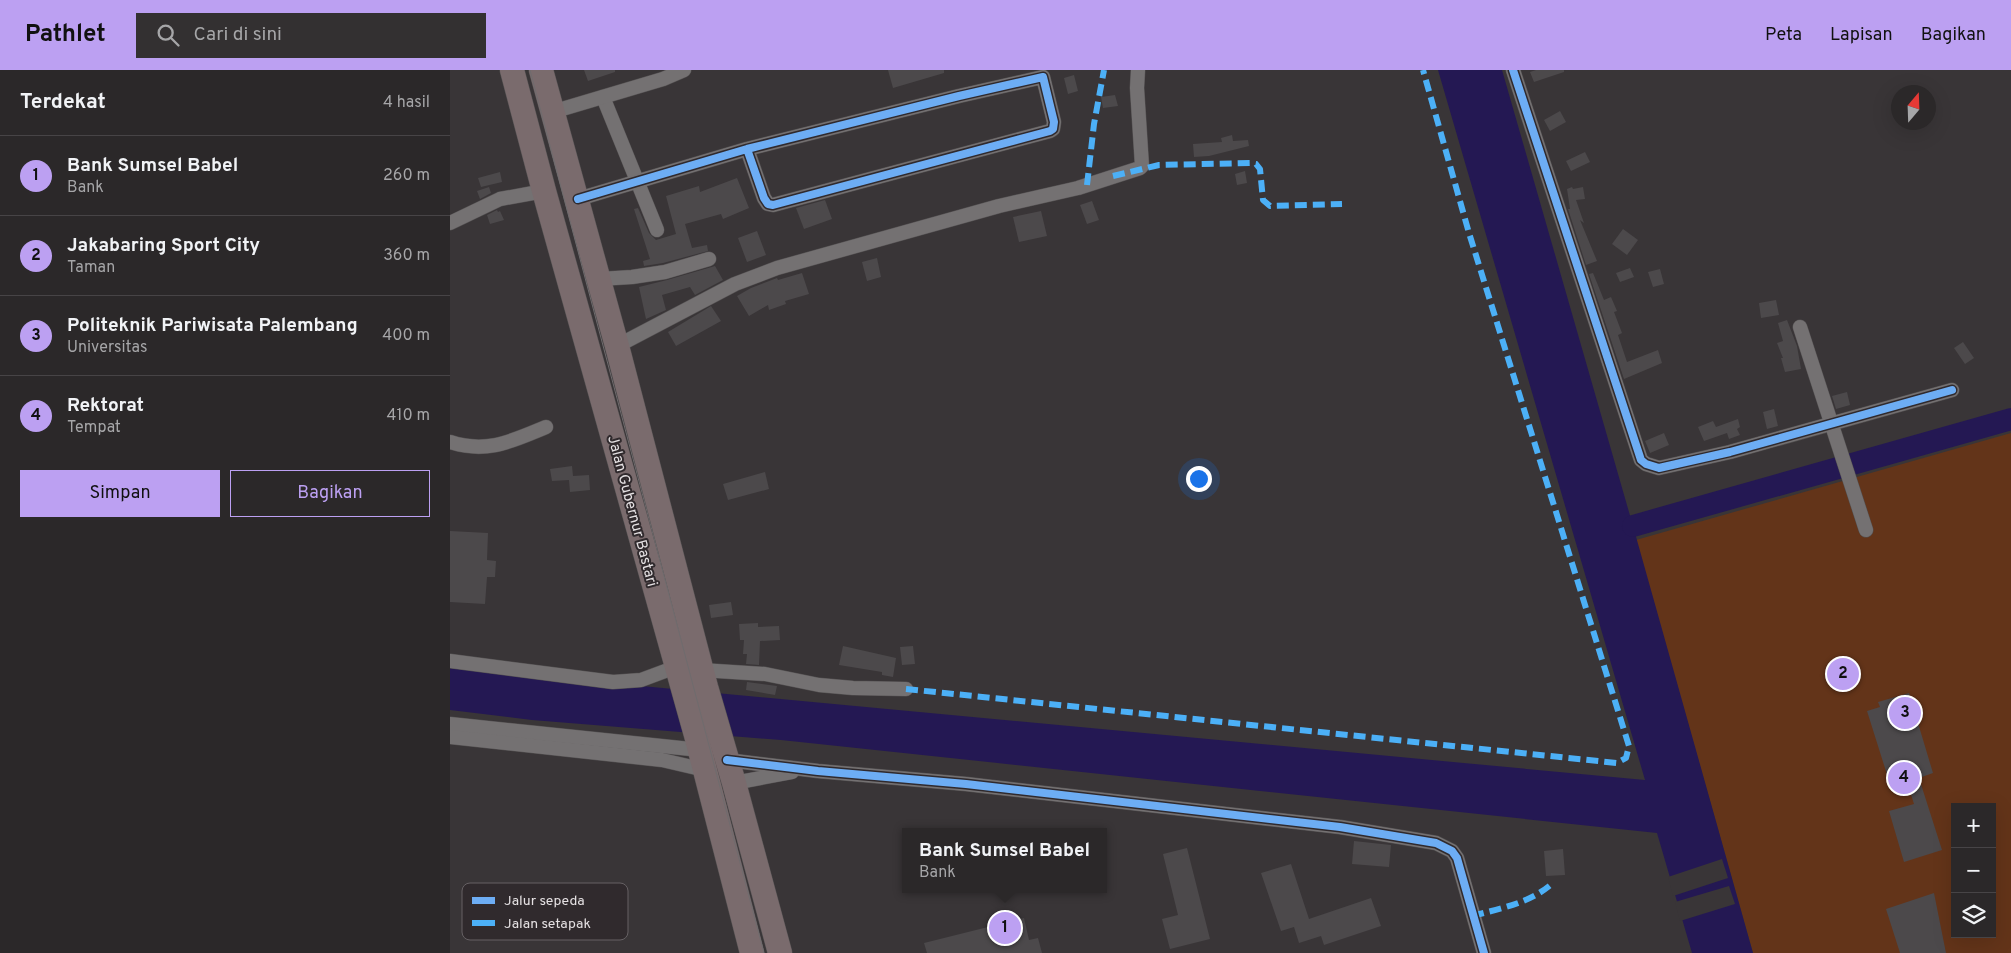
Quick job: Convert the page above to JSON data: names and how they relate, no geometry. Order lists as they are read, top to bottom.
{
  "streets": {
    "highway": ["Jalan Gubernur Bastari"]
  },
  "legend": ["Jalur sepeda", "Jalan setapak"],
  "north": "top",
  "page": {
    "header": "Pathlet",
    "search": "Cari di sini",
    "nav": ["Peta", "Lapisan", "Bagikan"],
    "heading": ["Terdekat", "4 hasil"],
    "list": [
      {
        "mark": "1",
        "name": "Bank Sumsel Babel",
        "note": "Bank",
        "value": "260 m"
      },
      {
        "mark": "2",
        "name": "Jakabaring Sport City",
        "note": "Taman",
        "value": "360 m"
      },
      {
        "mark": "3",
        "name": "Politeknik Pariwisata Palembang",
        "note": "Universitas",
        "value": "400 m"
      },
      {
        "mark": "4",
        "name": "Rektorat",
        "note": "Tempat",
        "value": "410 m"
      }
    ],
    "buttons": ["Simpan", "Bagikan"],
    "pins": [
      "2",
      "3",
      "4",
      "1"
    ],
    "map_buttons": ["+", "−"],
    "popup": ["Bank Sumsel Babel", "Bank"]
  }
}
